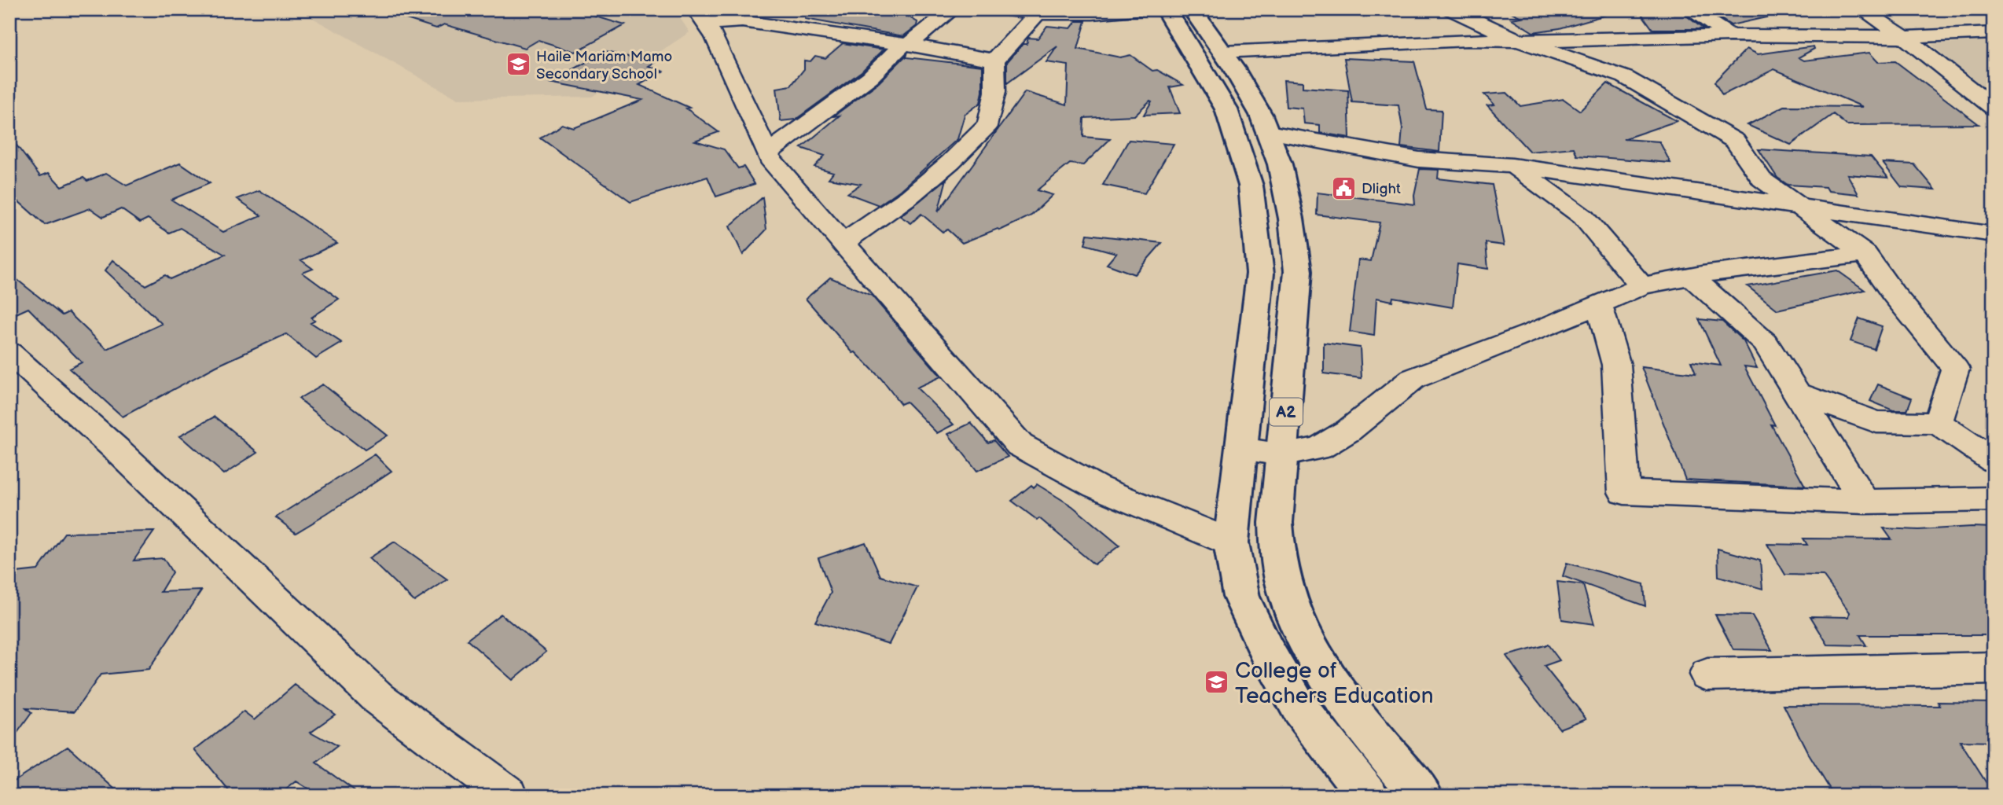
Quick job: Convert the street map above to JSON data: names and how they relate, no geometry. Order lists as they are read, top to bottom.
{
  "streets": {
    "highway": ["A2"]
  },
  "places": {
    "school or university": ["Haile Mariam Mamo Secondary School", "College of Teachers Education"],
    "public building": ["Dlight"]
  }
}
